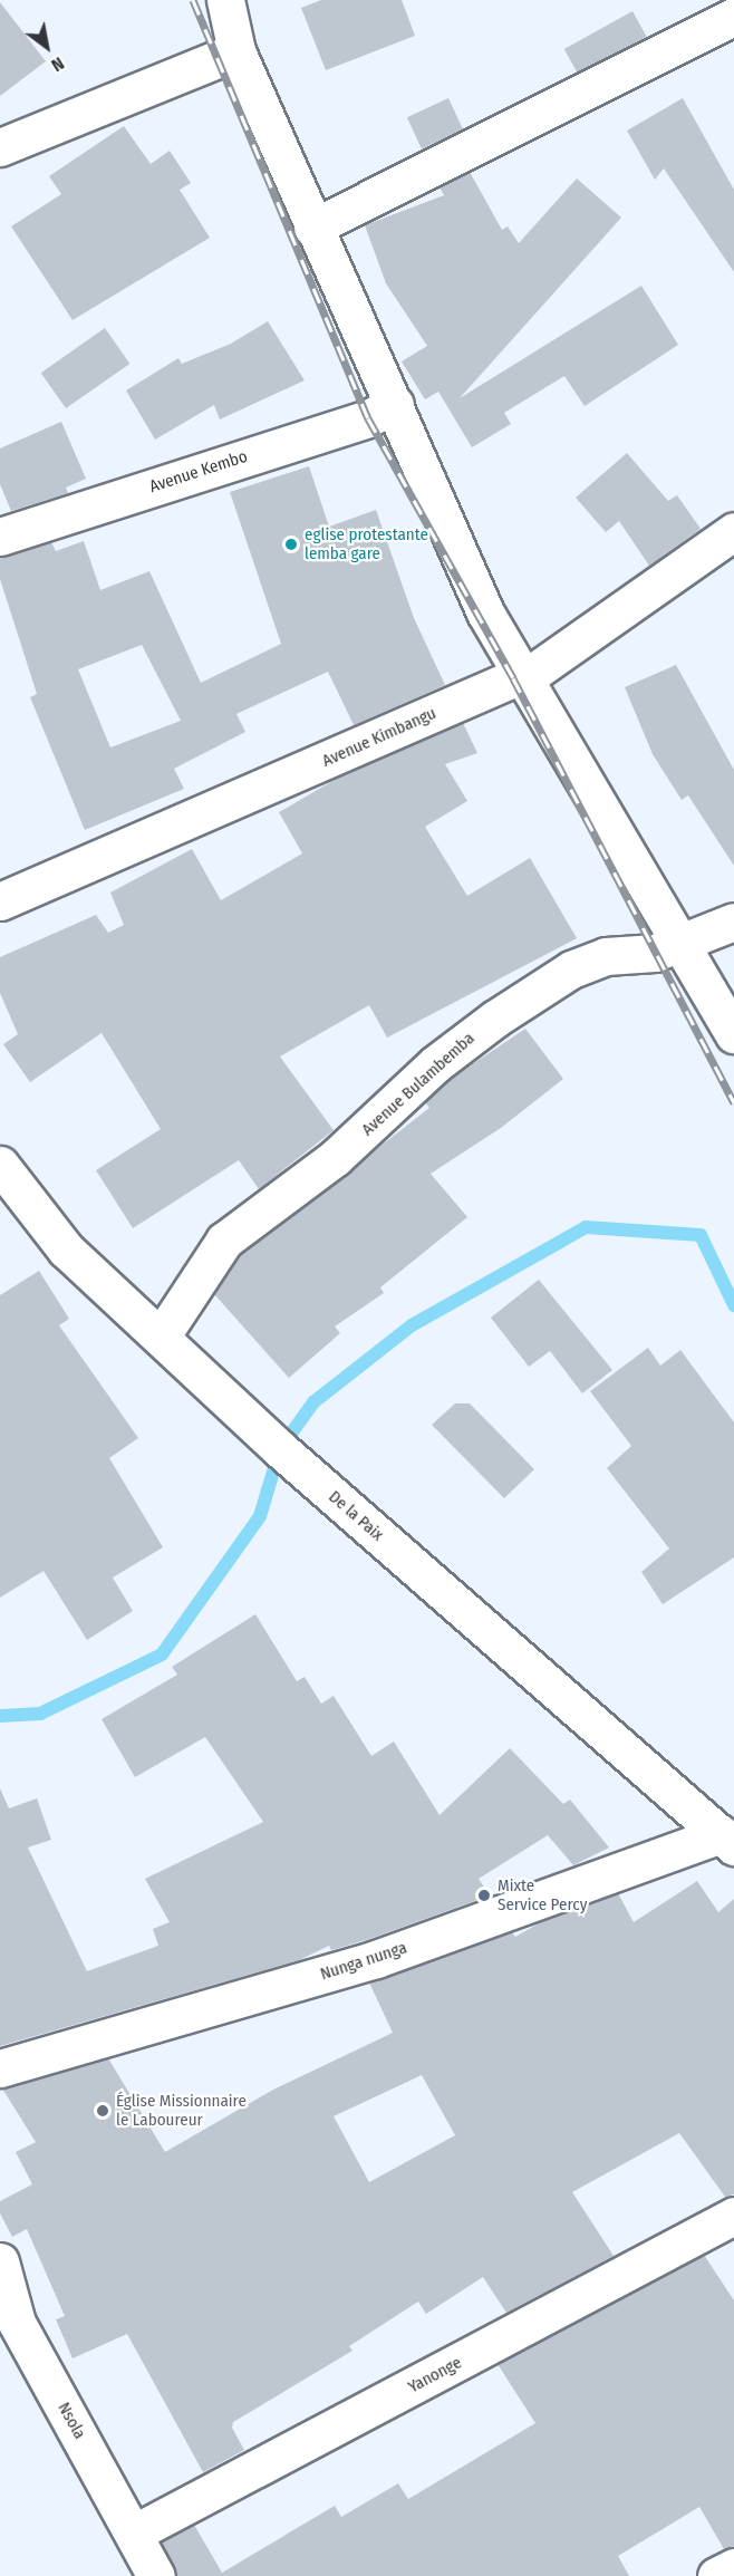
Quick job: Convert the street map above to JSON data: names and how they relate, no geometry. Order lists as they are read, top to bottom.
{
  "streets": {
    "street": [
      "Avenue Kembo",
      "Avenue Kimbangu",
      "Avenue Bulambemba",
      "De la Paix",
      "Nunga nunga",
      "Yanonge",
      "Nsola"
    ]
  },
  "crossings": [
    ["Avenue Bulambemba", "De la Paix"],
    ["De la Paix", "Nunga nunga"],
    ["Yanonge", "Nsola"]
  ],
  "places": ["eglise protestante lemba gare", "Mixte Service Percy", "Église Missionnaire le Laboureur"],
  "north": "bottom right"
}
